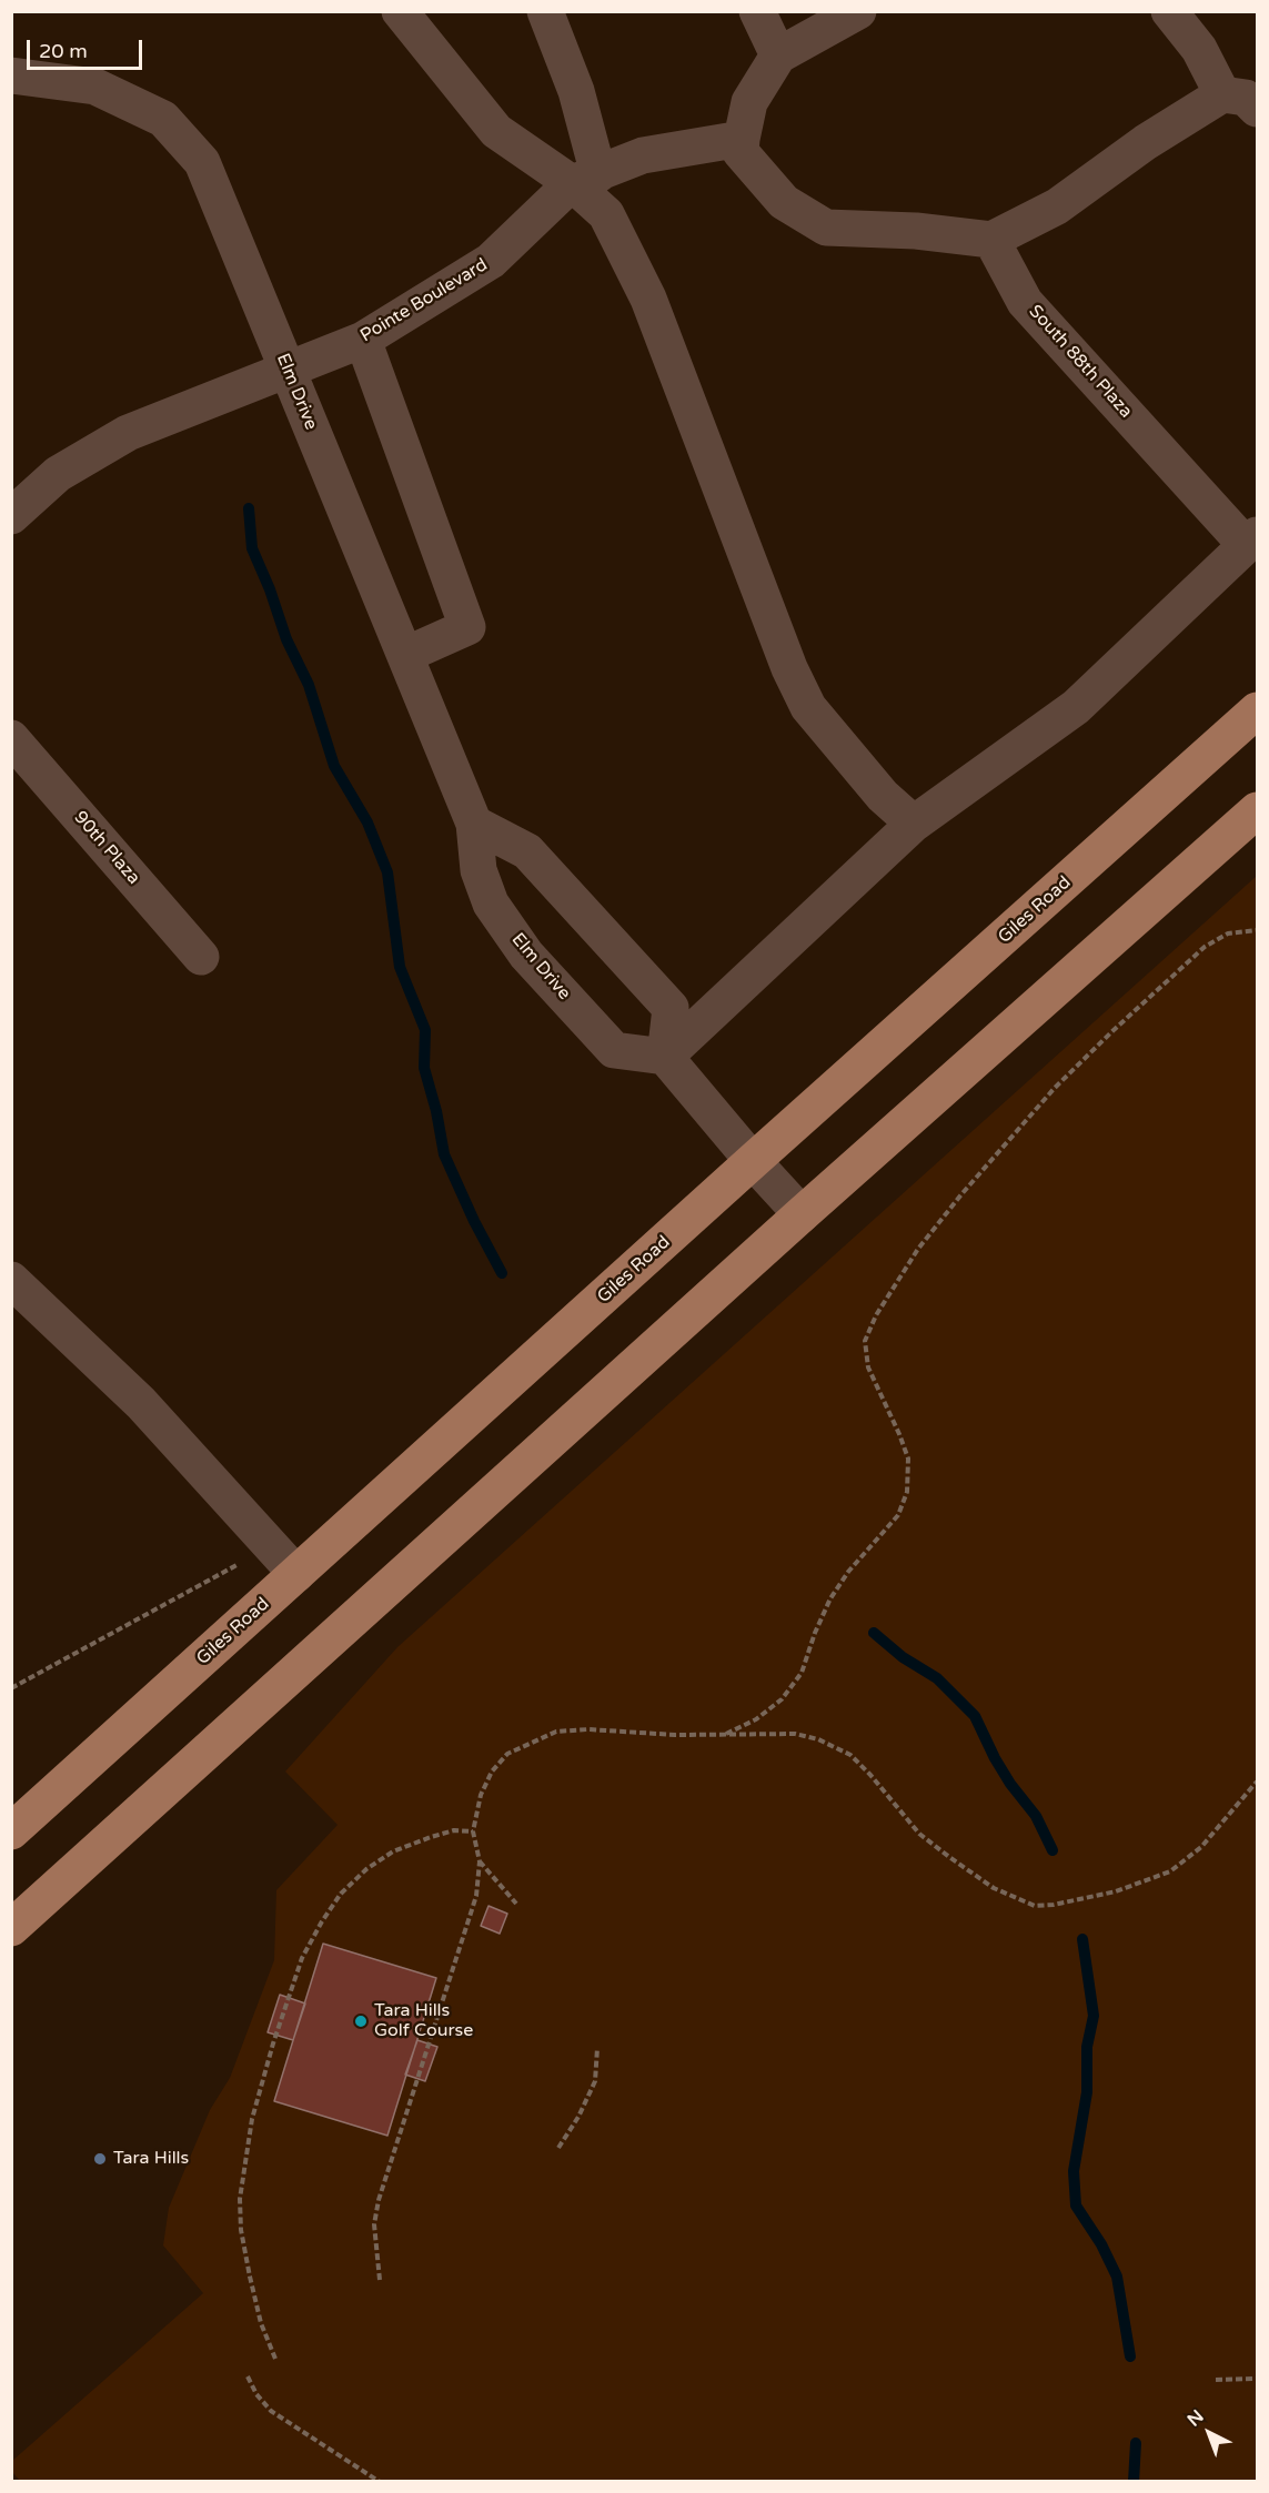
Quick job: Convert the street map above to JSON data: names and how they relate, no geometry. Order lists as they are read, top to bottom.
{
  "streets": {
    "main road": ["Giles Road"],
    "street": [
      "Pointe Boulevard",
      "South 88th Plaza",
      "Elm Drive",
      "90th Plaza"
    ]
  },
  "crossings": [
    ["Pointe Boulevard", "Elm Drive"]
  ],
  "places": ["Tara Hills Golf Course", "Tara Hills"],
  "scale_bar": "20 m",
  "north": "top left"
}
